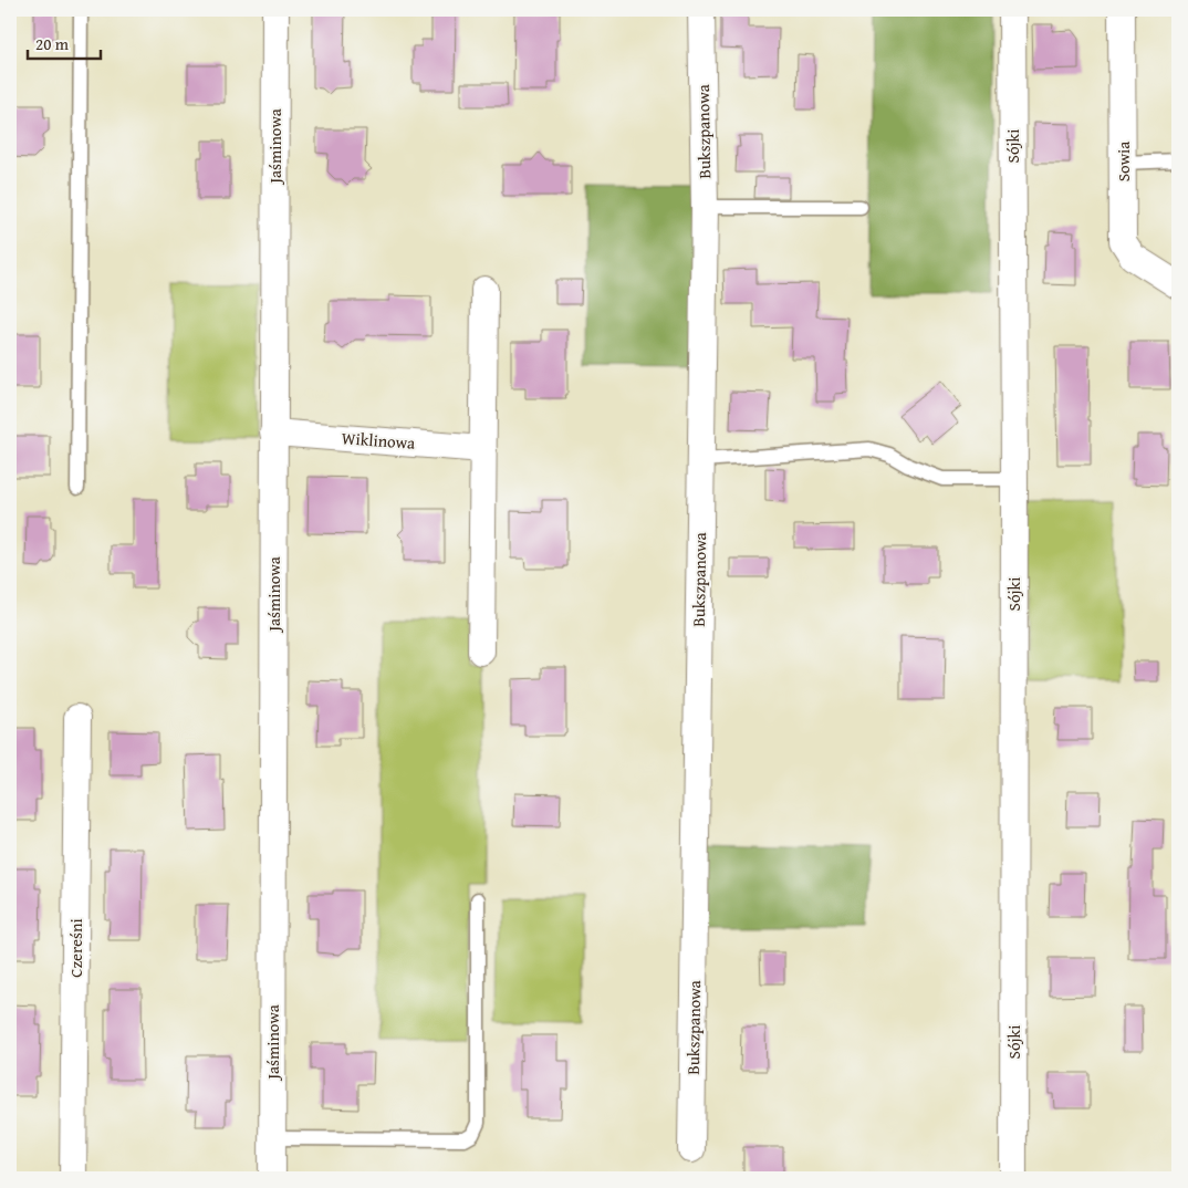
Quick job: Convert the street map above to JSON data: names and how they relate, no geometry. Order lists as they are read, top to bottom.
{
  "streets": {
    "street": [
      "Bukszpanowa",
      "Jaśminowa",
      "Sójki",
      "Sowia",
      "Wiklinowa",
      "Czereśni"
    ]
  },
  "crossings": [
    ["Jaśminowa", "Wiklinowa"]
  ],
  "scale_bar": "20 m"
}
